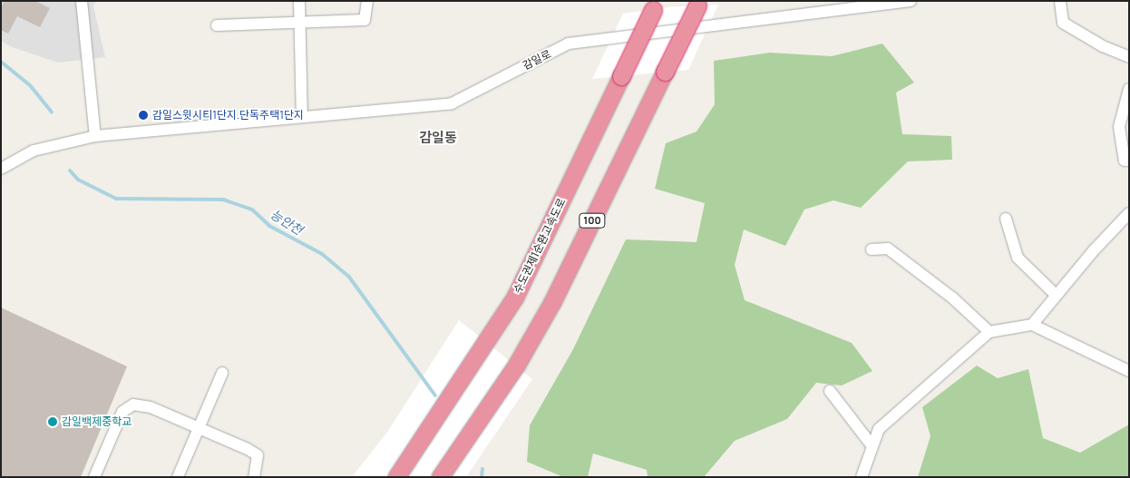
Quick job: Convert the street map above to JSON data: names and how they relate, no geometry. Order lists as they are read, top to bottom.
{
  "streets": {
    "highway": ["100", "수도권제1순환고속도로"],
    "street": ["감일로"]
  },
  "districts": ["감일동"],
  "water": ["능안천"],
  "places": ["감일스윗시티1단지.단독주택1단지", "감일백제중학교"]
}
